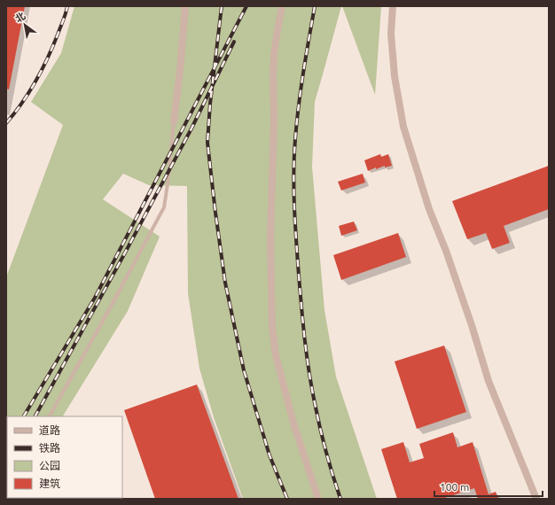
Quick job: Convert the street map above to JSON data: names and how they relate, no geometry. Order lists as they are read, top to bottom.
{
  "legend": [
    "道路",
    "铁路",
    "公园",
    "建筑"
  ],
  "scale_bar": "100 m",
  "north": "top left"
}
